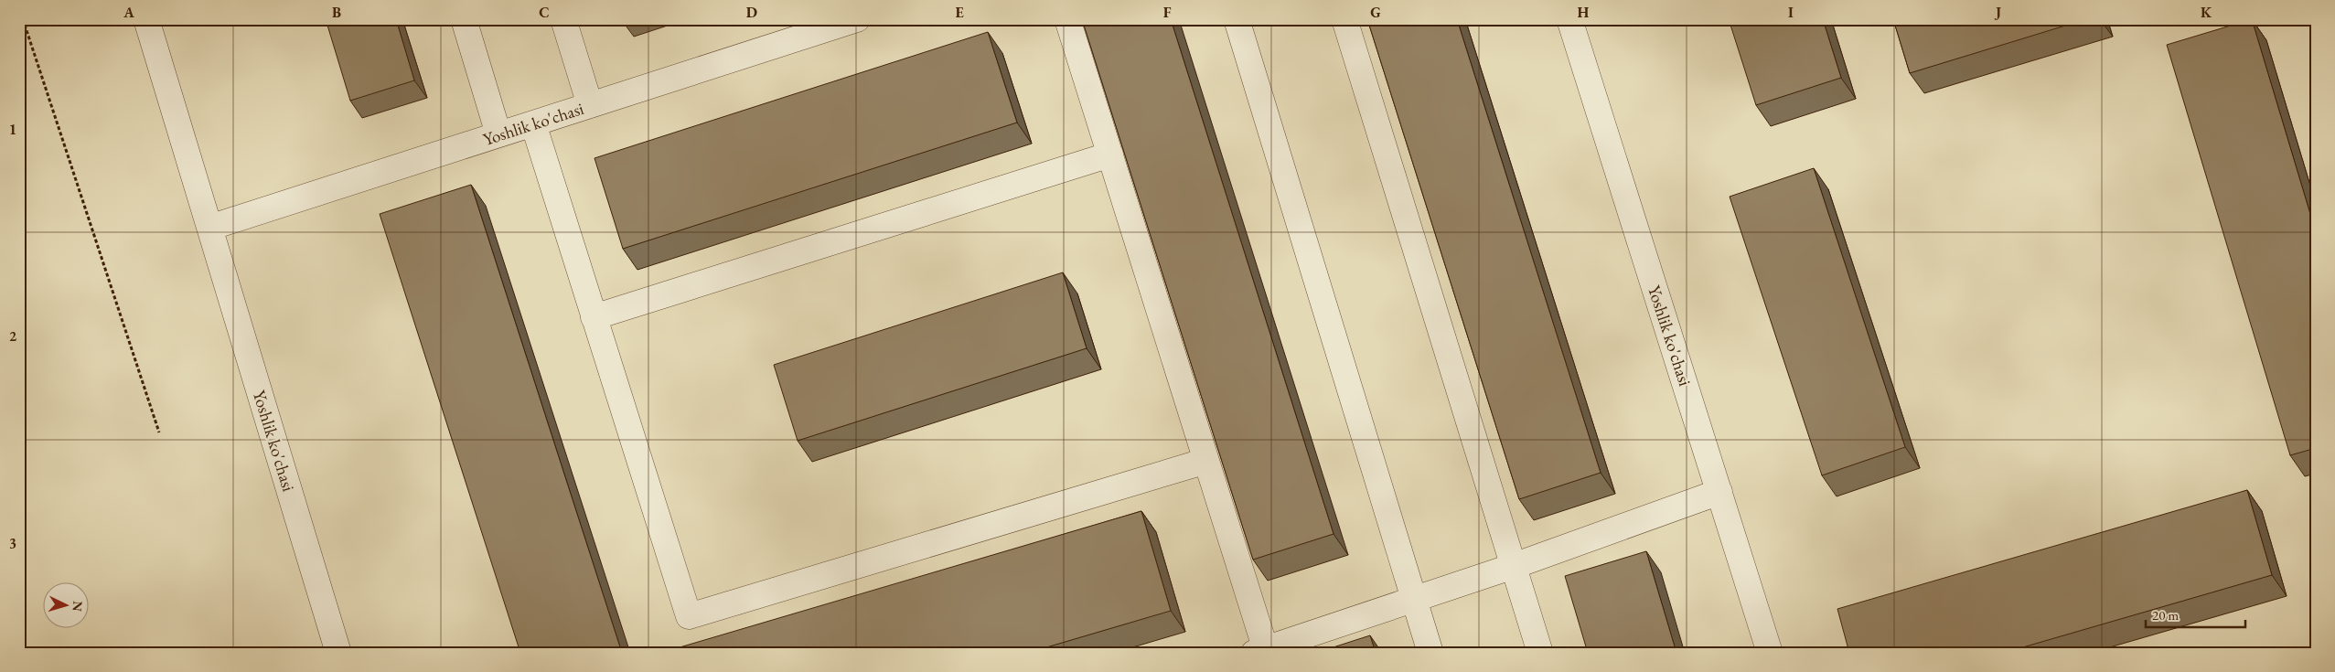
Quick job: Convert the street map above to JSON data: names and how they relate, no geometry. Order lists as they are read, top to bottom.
{
  "streets": {
    "street": ["Yoshlik ko'chasi"]
  },
  "scale_bar": "20 m",
  "north": "right",
  "grid": {
    "columns": [
      "A",
      "B",
      "C",
      "D",
      "E",
      "F",
      "G",
      "H",
      "I",
      "J",
      "K"
    ],
    "rows": ["1", "2", "3"]
  }
}
